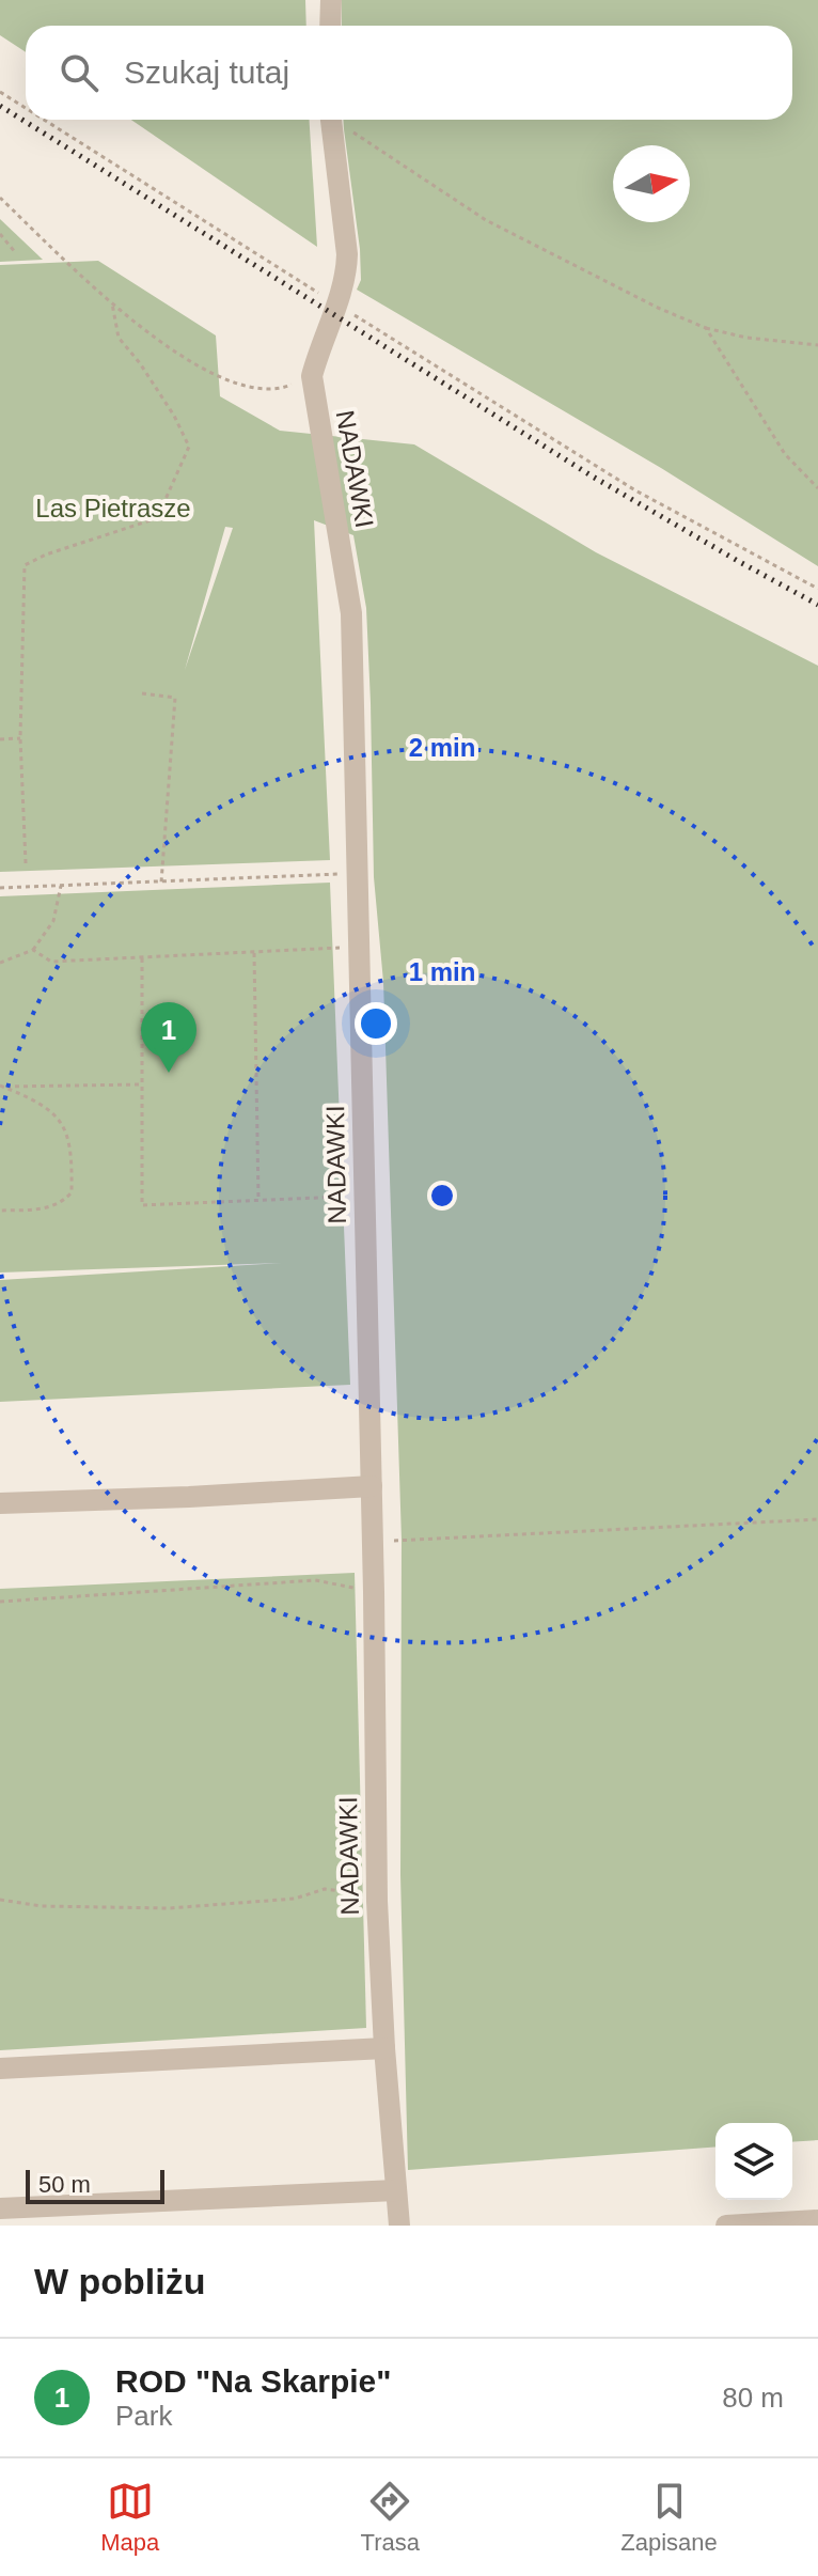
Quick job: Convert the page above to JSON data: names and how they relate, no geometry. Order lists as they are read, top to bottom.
{
  "streets": {
    "street": ["NADAWKI"]
  },
  "parks": ["Las Pietrasze"],
  "scale_bar": "50 m",
  "north": "right",
  "page": {
    "search": "Szukaj tutaj",
    "pins": "1",
    "scale": "50 m",
    "heading": "W pobliżu",
    "list": [
      {
        "mark": "1",
        "name": "ROD \"Na Skarpie\"",
        "note": "Park",
        "value": "80 m"
      }
    ],
    "nav": ["Mapa", "Trasa", "Zapisane"]
  },
  "rings": ["2 min", "1 min"]
}
